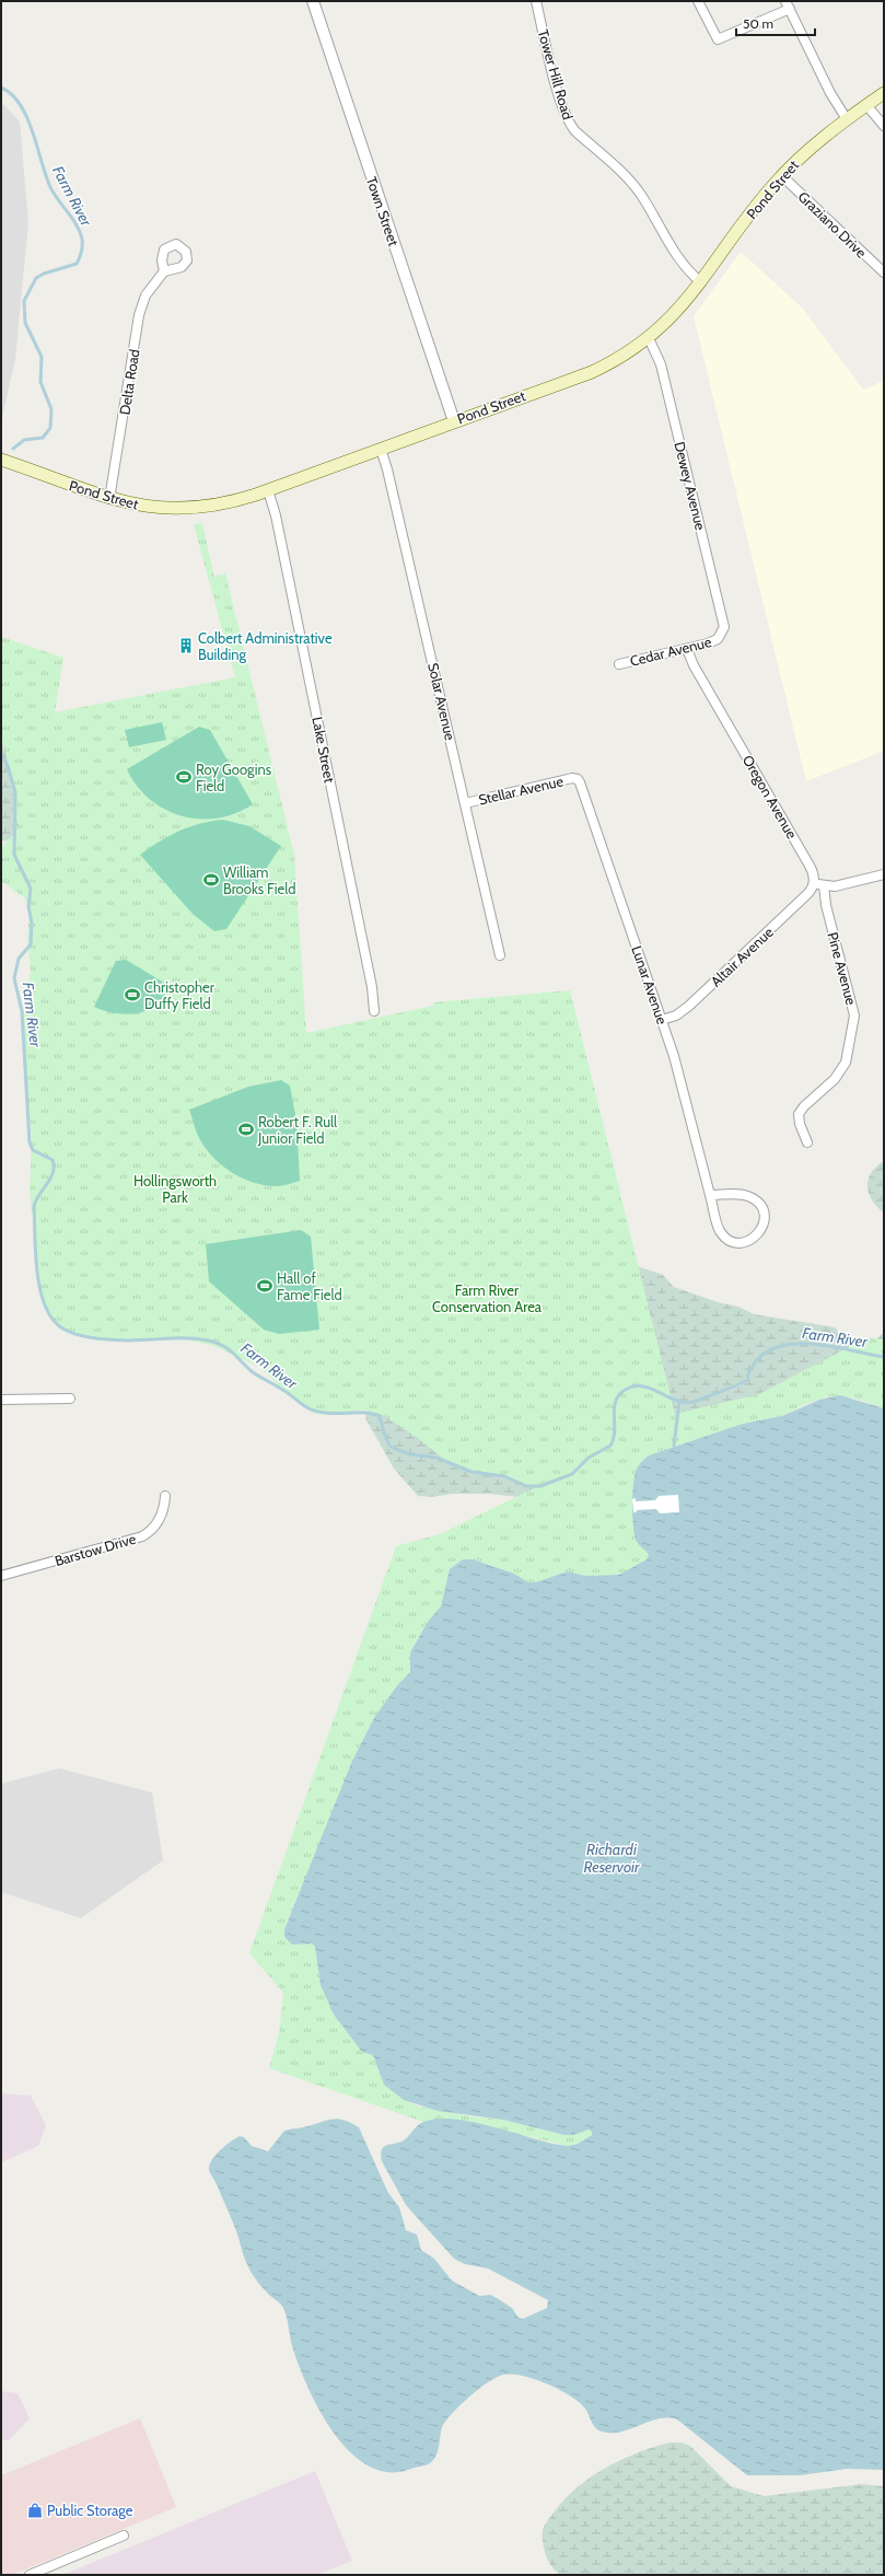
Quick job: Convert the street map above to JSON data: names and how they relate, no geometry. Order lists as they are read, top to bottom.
{
  "streets": {
    "main road": ["Pond Street"],
    "street": [
      "Tower Hill Road",
      "Town Street",
      "Graziano Drive",
      "Delta Road",
      "Dewey Avenue",
      "Cedar Avenue",
      "Solar Avenue",
      "Lake Street",
      "Stellar Avenue",
      "Oregon Avenue",
      "Altair Avenue",
      "Pine Avenue",
      "Lunar Avenue",
      "Barstow Drive"
    ]
  },
  "crossings": [
    ["Tower Hill Road", "Pond Street"],
    ["Pond Street", "Town Street"],
    ["Pond Street", "Graziano Drive"],
    ["Pond Street", "Delta Road"],
    ["Pond Street", "Dewey Avenue"],
    ["Pond Street", "Solar Avenue"],
    ["Pond Street", "Lake Street"],
    ["Dewey Avenue", "Cedar Avenue"],
    ["Cedar Avenue", "Oregon Avenue"],
    ["Solar Avenue", "Stellar Avenue"],
    ["Stellar Avenue", "Lunar Avenue"],
    ["Oregon Avenue", "Altair Avenue"],
    ["Altair Avenue", "Lunar Avenue"]
  ],
  "water": ["Farm River", "Richardi Reservoir"],
  "parks": ["Hollingsworth Park", "Farm River Conservation Area"],
  "places": {
    "building": ["Colbert Administrative Building"],
    "sports": [
      "Roy Googins Field",
      "William Brooks Field",
      "Christopher Duffy Field",
      "Robert F. Rull Junior Field",
      "Hall of Fame Field"
    ],
    "shop": ["Public Storage"]
  },
  "scale_bar": "50 m"
}
